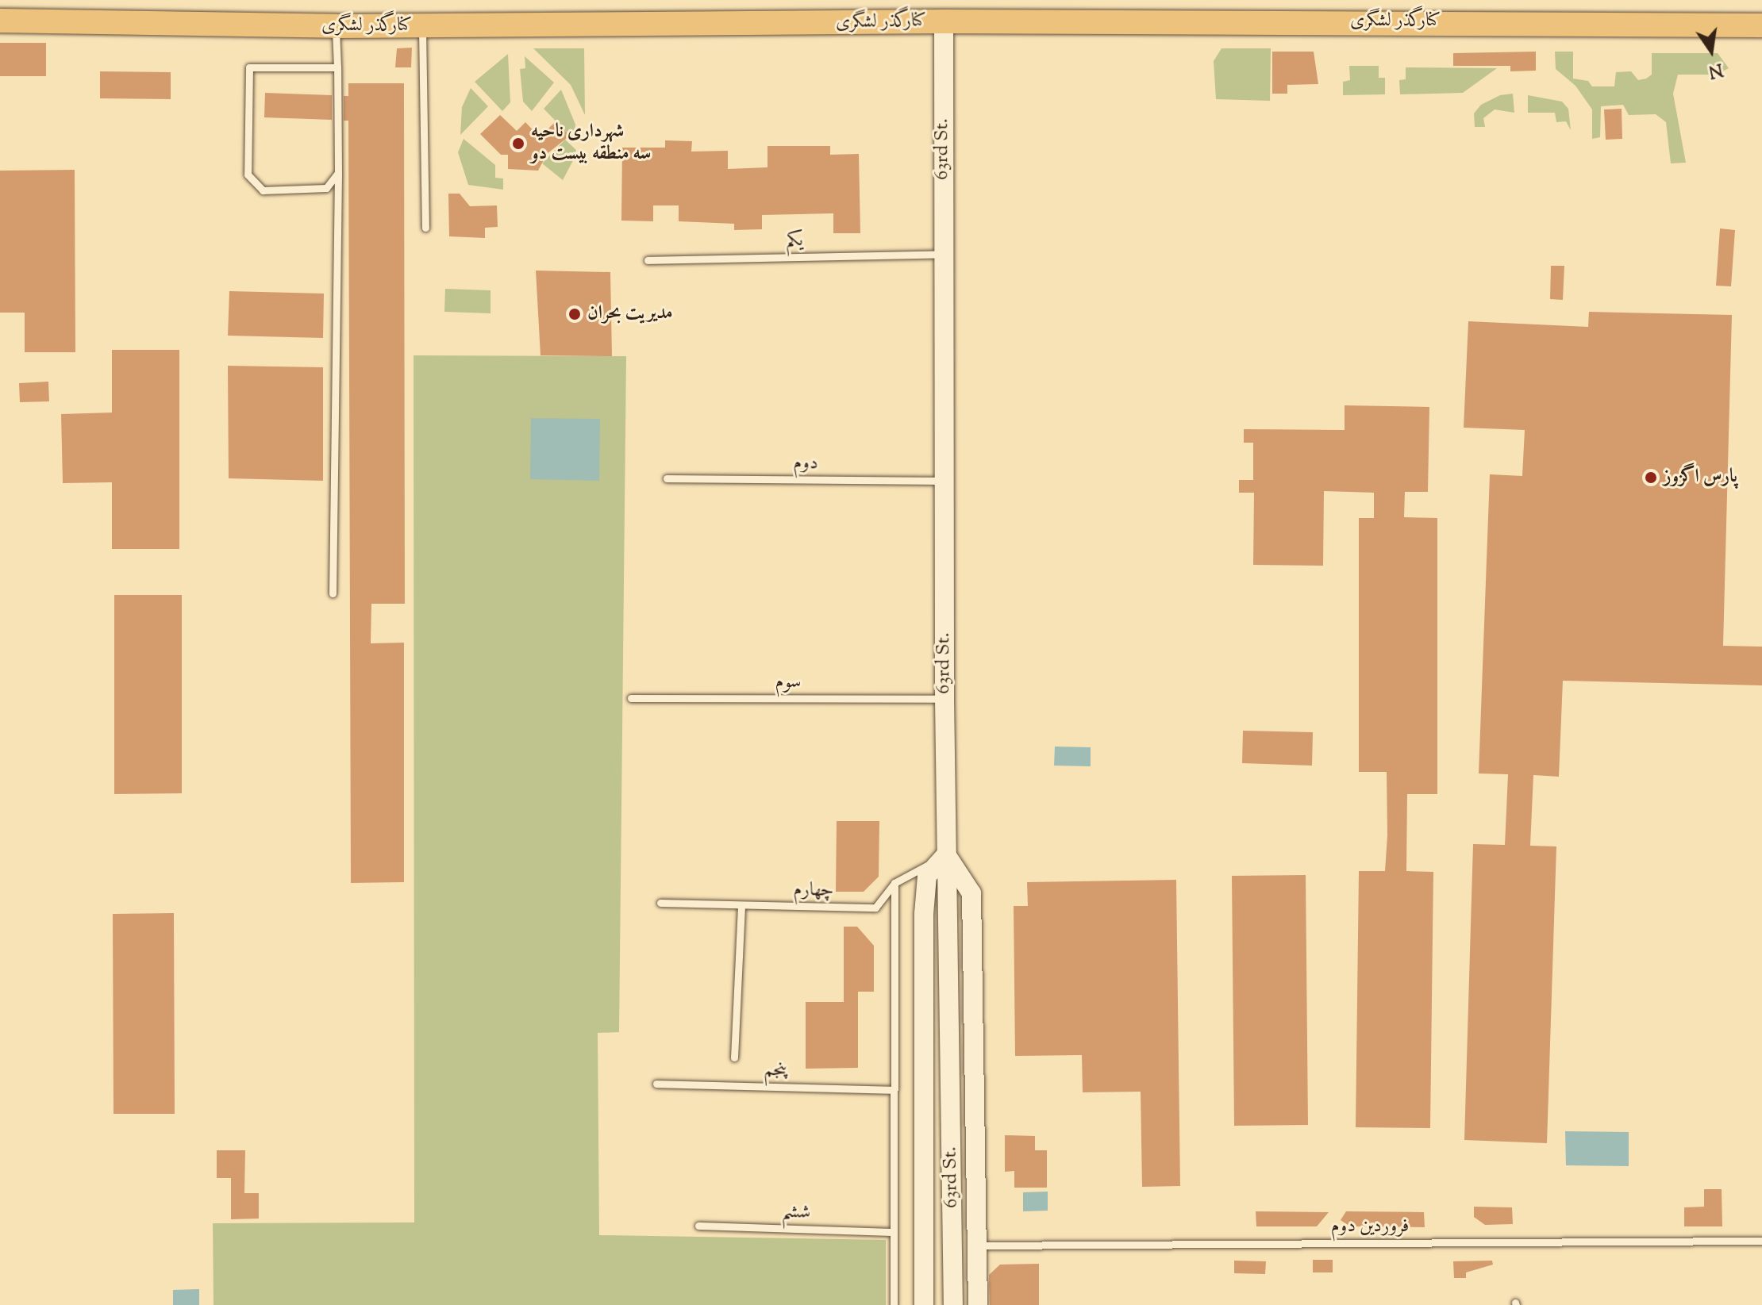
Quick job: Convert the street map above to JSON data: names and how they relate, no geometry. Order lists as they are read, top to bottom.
{
  "streets": {
    "main road": ["کنارگذر لشگری"],
    "street": ["63rd St."],
    "lane": [
      "یکم",
      "دوم",
      "سوم",
      "چهارم",
      "پنجم",
      "ششم",
      "فروردین دوم"
    ]
  },
  "crossings": [
    ["کنارگذر لشگری", "63rd St."],
    ["63rd St.", "یکم"],
    ["63rd St.", "دوم"],
    ["63rd St.", "سوم"],
    ["63rd St.", "چهارم"]
  ],
  "places": ["شهرداری ناحیه سه منطقه بیست دو", "مدیریت بحران", "پارس اگزوز"],
  "north": "bottom"
}
